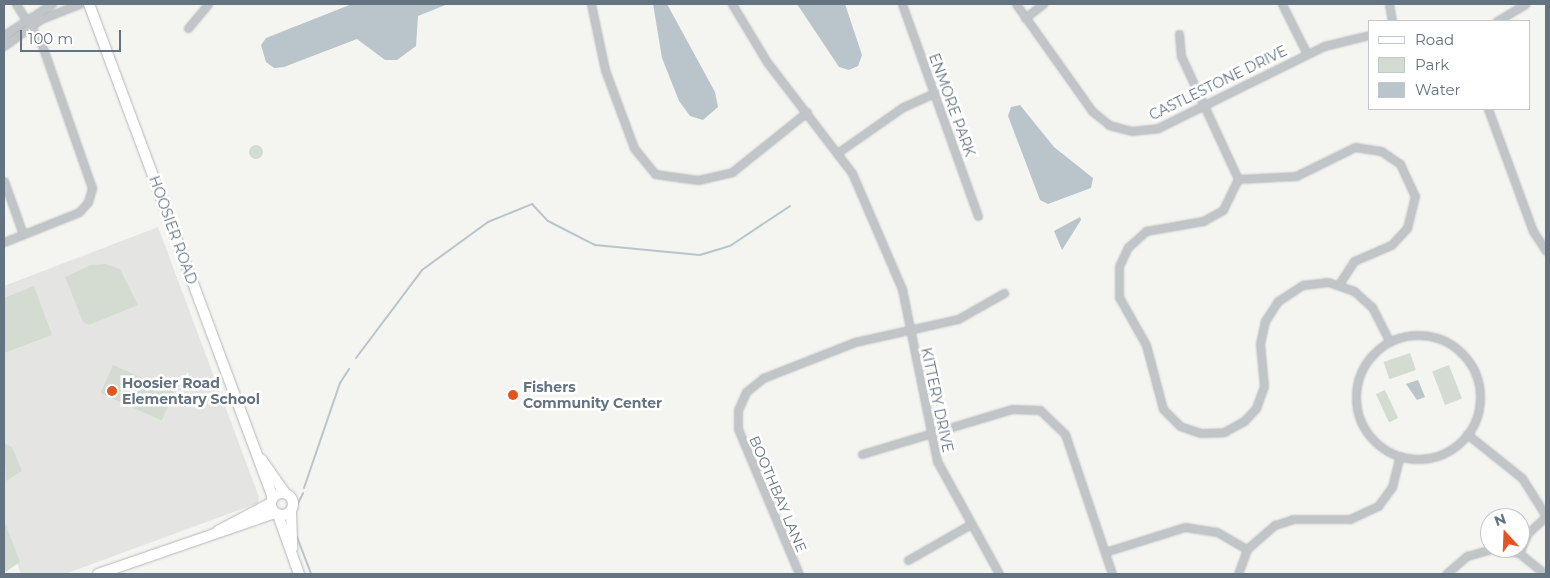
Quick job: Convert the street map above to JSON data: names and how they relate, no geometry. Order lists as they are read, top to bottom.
{
  "streets": {
    "street": [
      "CASTLESTONE DRIVE",
      "ENMORE PARK",
      "HOOSIER ROAD",
      "KITTERY DRIVE",
      "BOOTHBAY LANE"
    ]
  },
  "crossings": [
    ["KITTERY DRIVE", "BOOTHBAY LANE"]
  ],
  "places": ["Hoosier Road Elementary School", "Fishers Community Center"],
  "legend": ["Road", "Park", "Water"],
  "scale_bar": "100 m",
  "north": "top"
}
